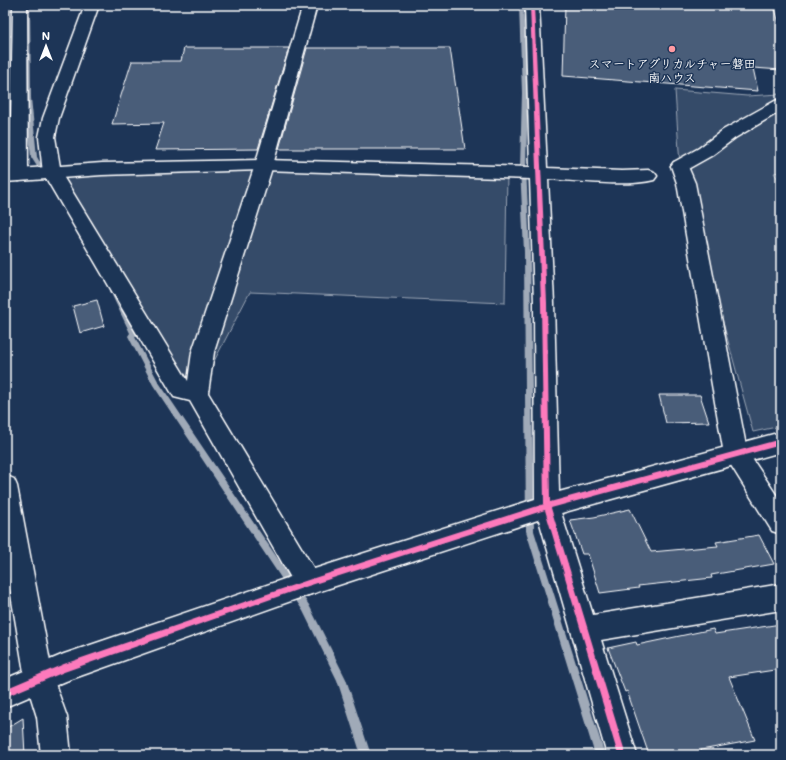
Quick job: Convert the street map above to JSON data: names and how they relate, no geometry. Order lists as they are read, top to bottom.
{
  "places": ["スマートアグリカルチャー磐田 南ハウス"],
  "north": "top"
}
